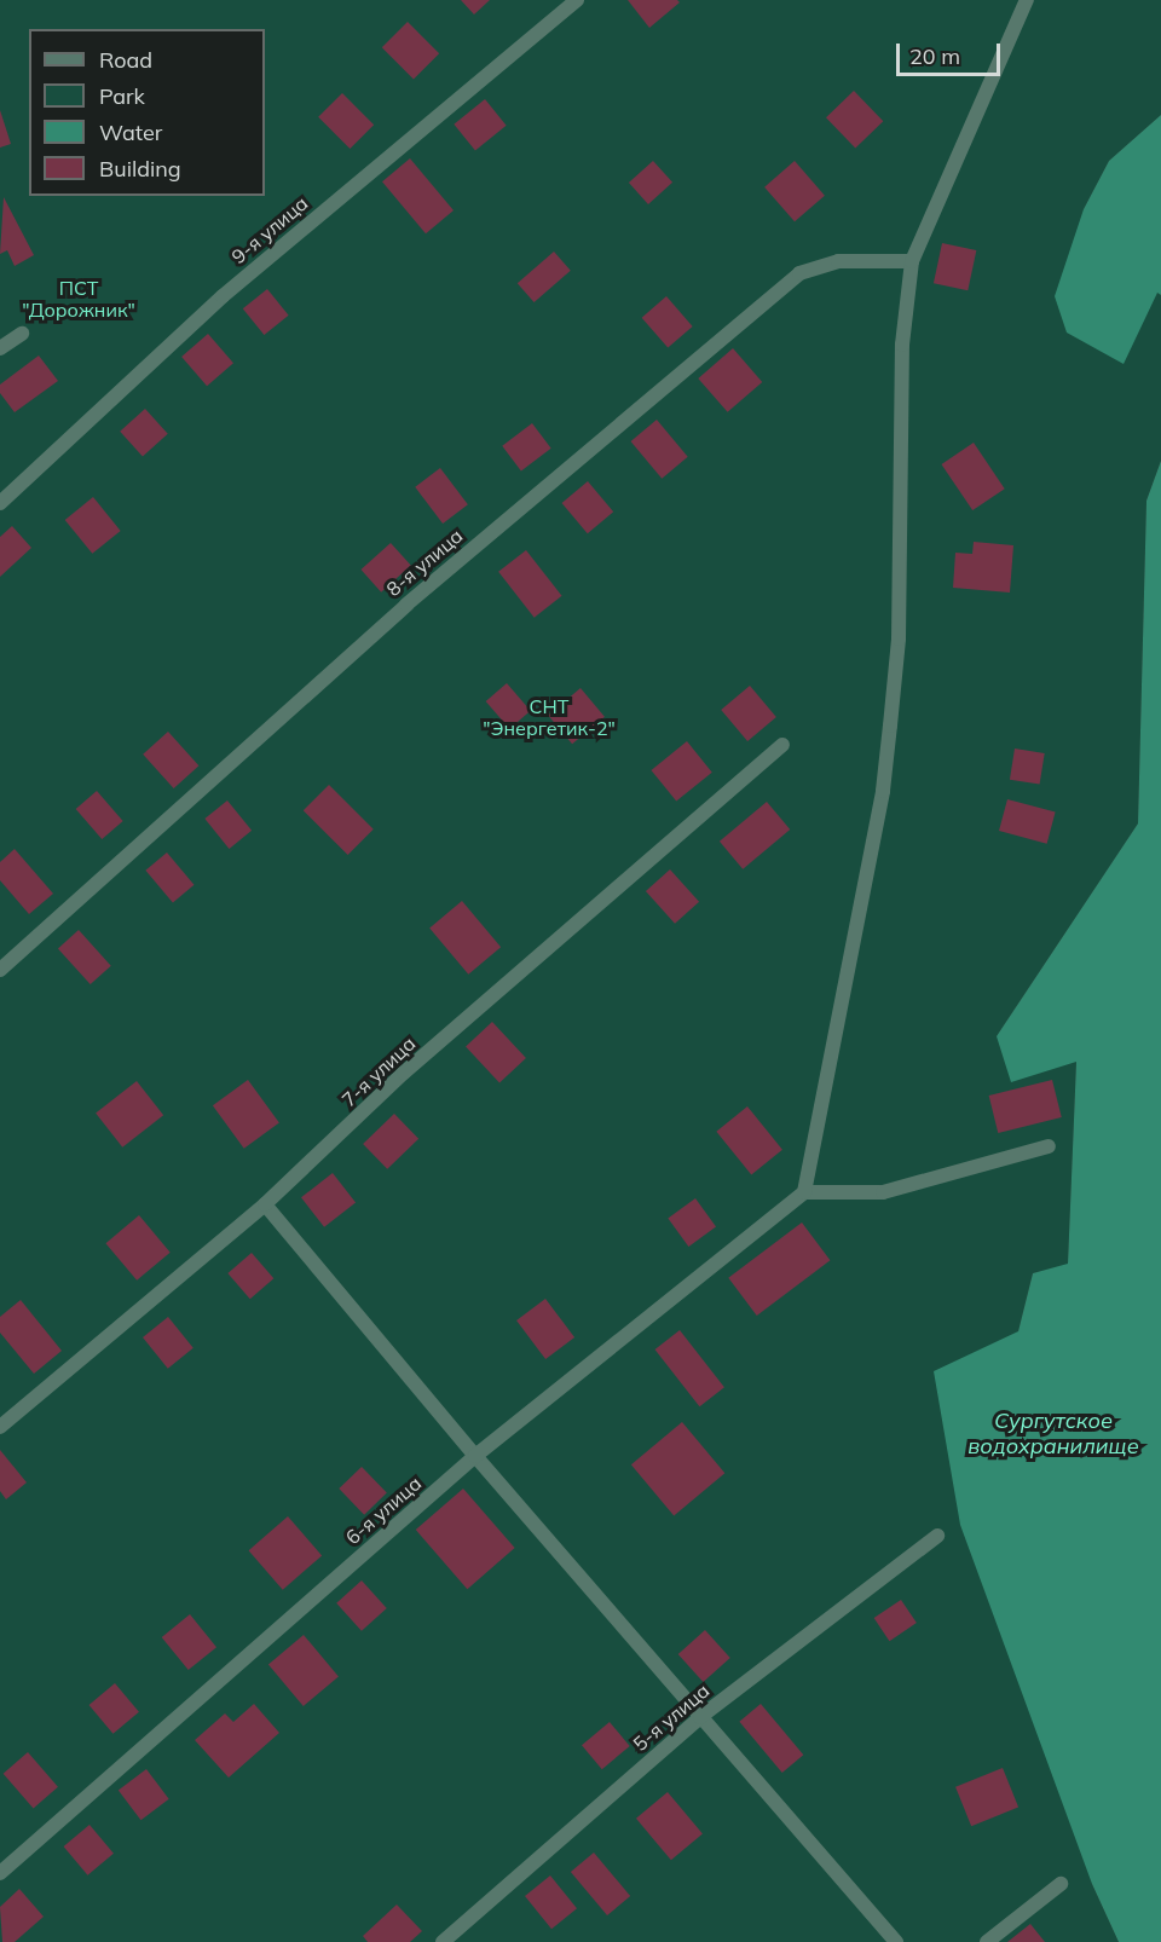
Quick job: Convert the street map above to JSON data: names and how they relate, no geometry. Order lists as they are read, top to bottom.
{
  "streets": {
    "street": [
      "9-я улица",
      "8-я улица",
      "7-я улица",
      "6-я улица",
      "5-я улица"
    ]
  },
  "water": ["Сургутское водохранилище"],
  "parks": ["ПСТ \"Дорожник\"", "СHТ \"Энергетик-2\""],
  "legend": [
    "Road",
    "Park",
    "Water",
    "Building"
  ],
  "scale_bar": "20 m"
}
